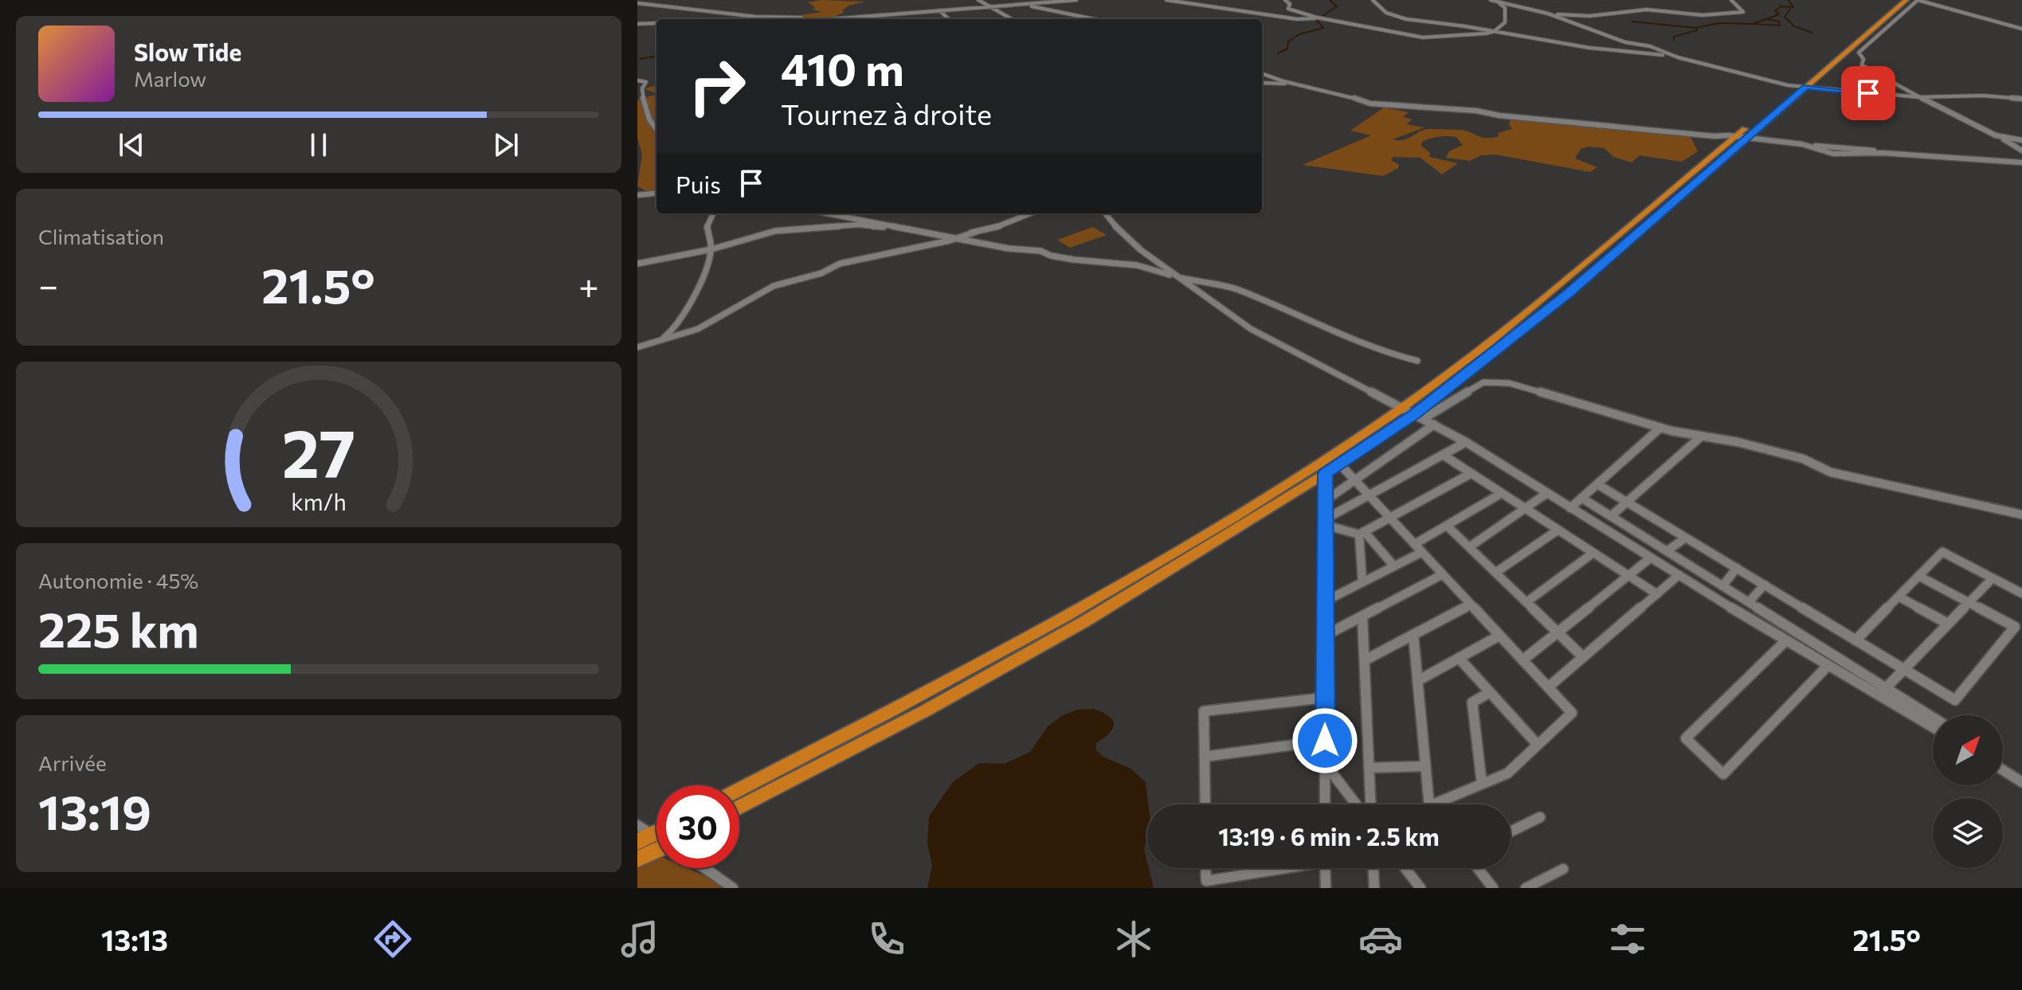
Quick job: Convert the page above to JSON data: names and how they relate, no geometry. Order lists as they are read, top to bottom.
{
  "north": "top right",
  "page": {
    "turn": ["410 m", "Tournez à droite"],
    "song": ["Slow Tide", "Marlow"],
    "then": "Puis",
    "tile": [
      "Climatisation",
      ["Autonomie · 45%", "225 km"],
      ["Arrivée", "13:19"]
    ],
    "heat": ["−", "21.5°", "+"],
    "limit": "30",
    "trip": "13:19 · 6 min · 2.5 km",
    "tabs": ["13:13", "21.5°"],
    "gauge": ["27", "km/h"]
  }
}
